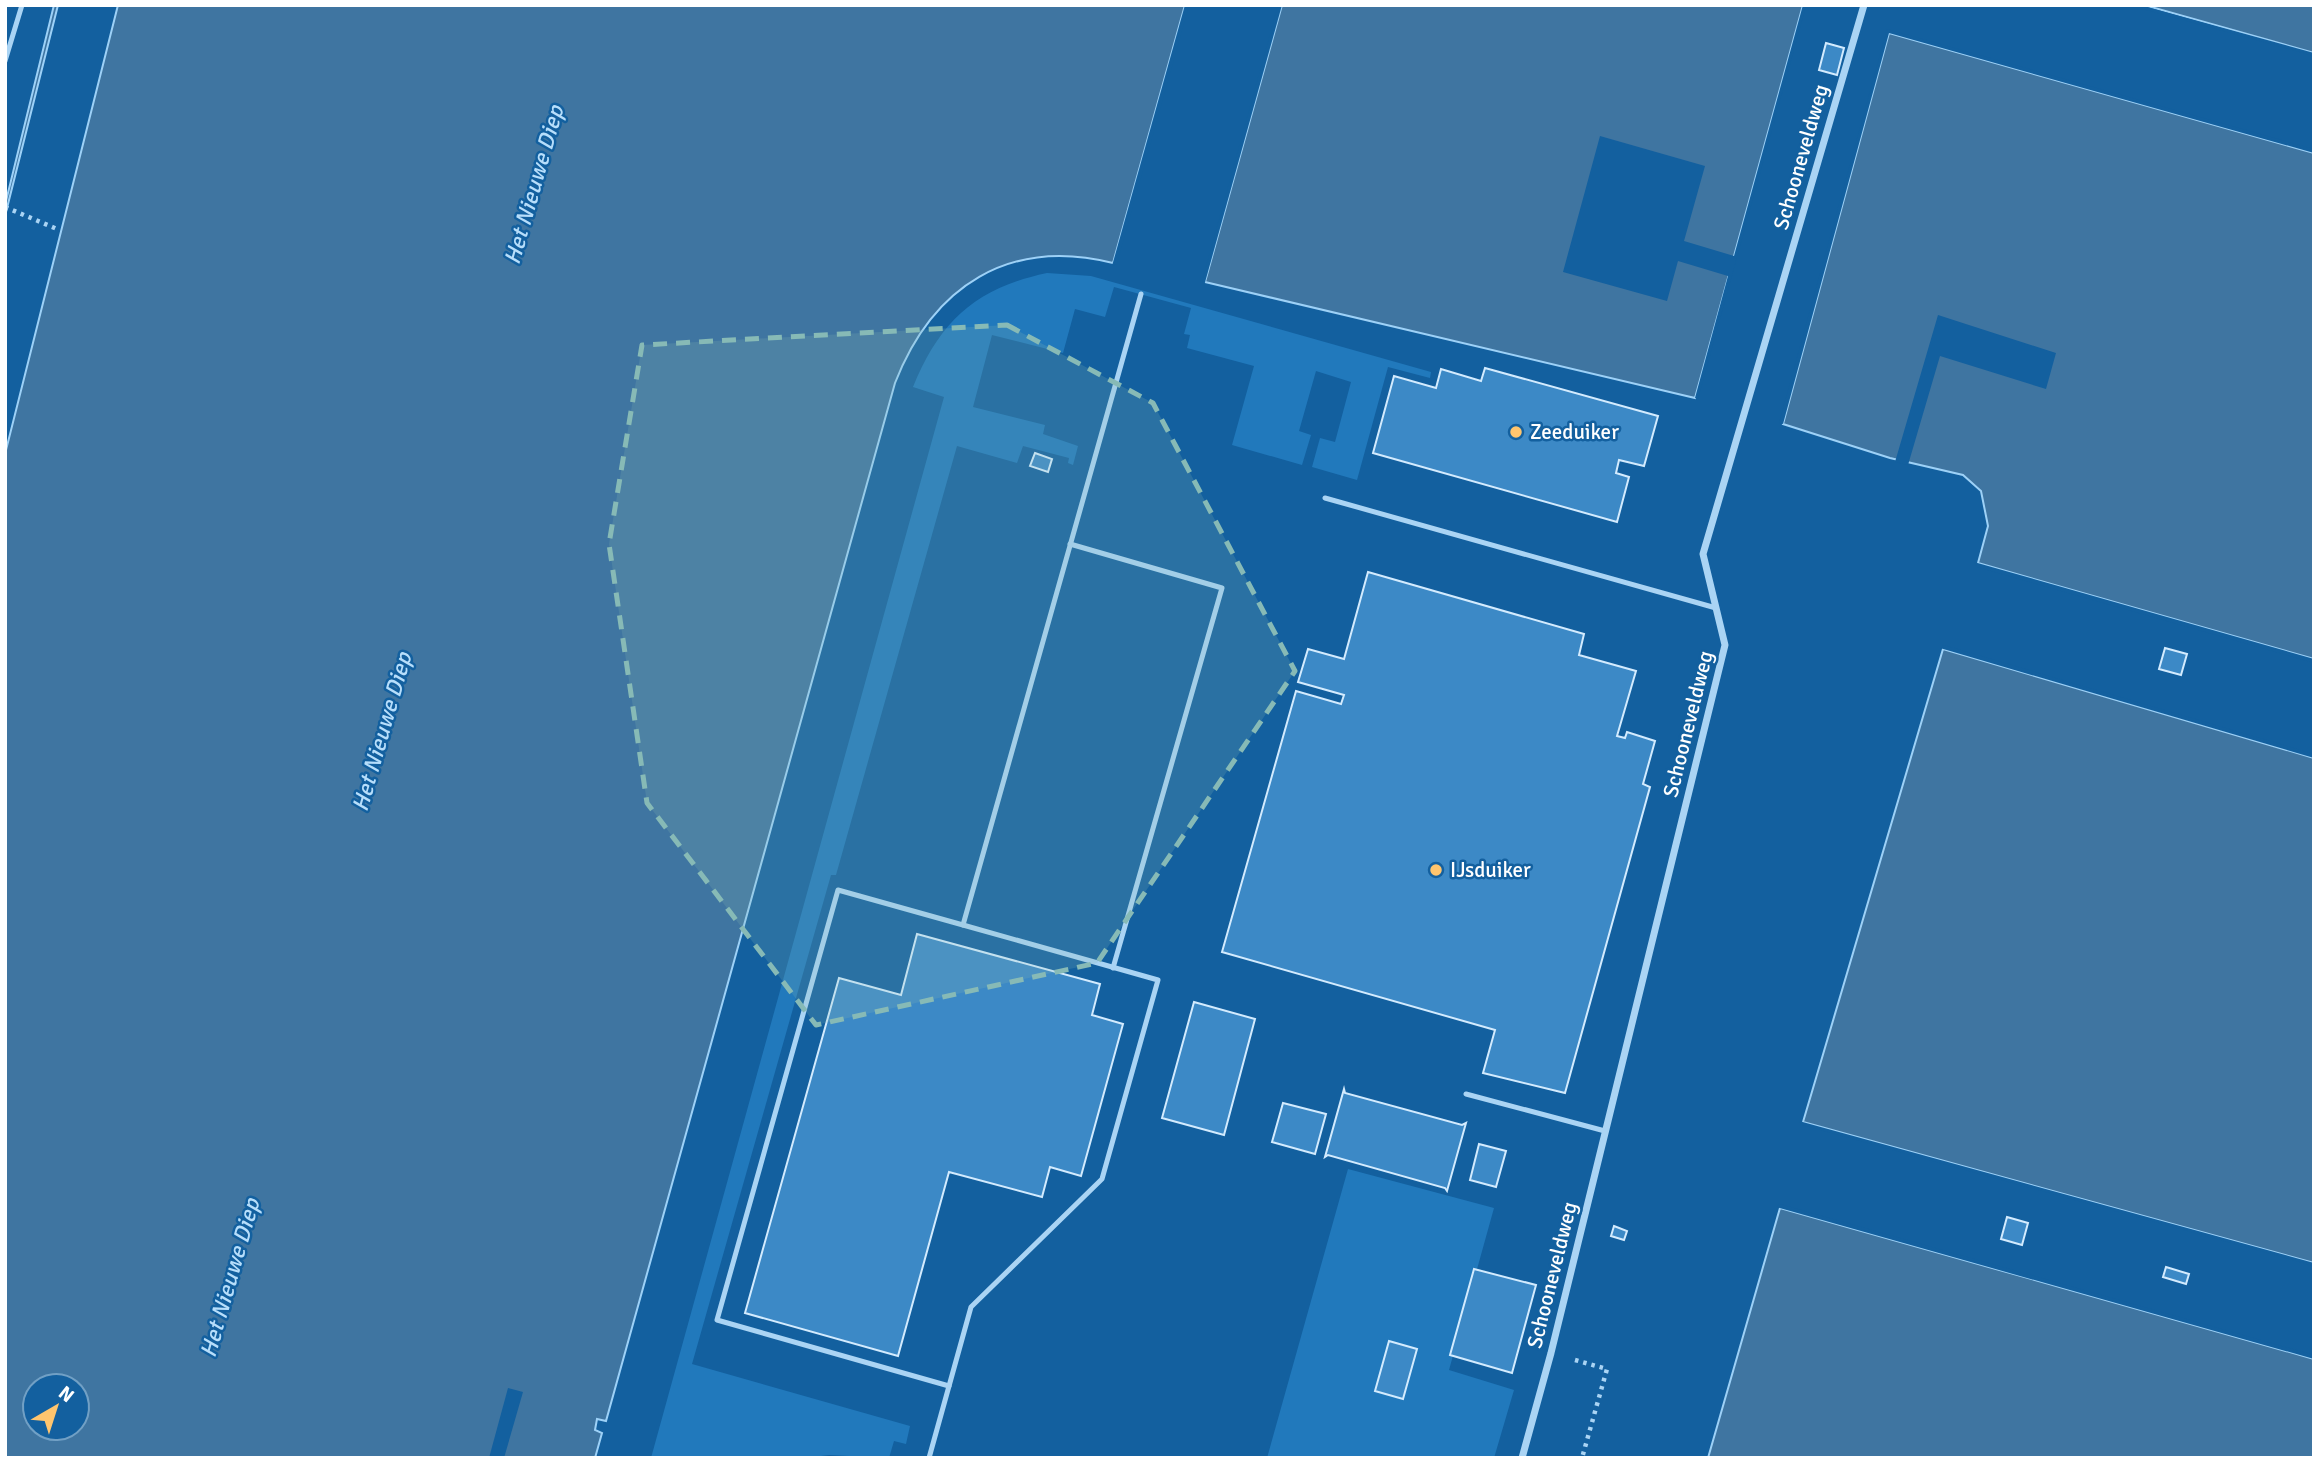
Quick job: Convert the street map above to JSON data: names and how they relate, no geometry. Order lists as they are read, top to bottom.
{
  "streets": {
    "street": ["Schooneveldweg"]
  },
  "water": ["Het Nieuwe Diep"],
  "places": ["Zeeduiker", "IJsduiker"],
  "north": "top right"
}
